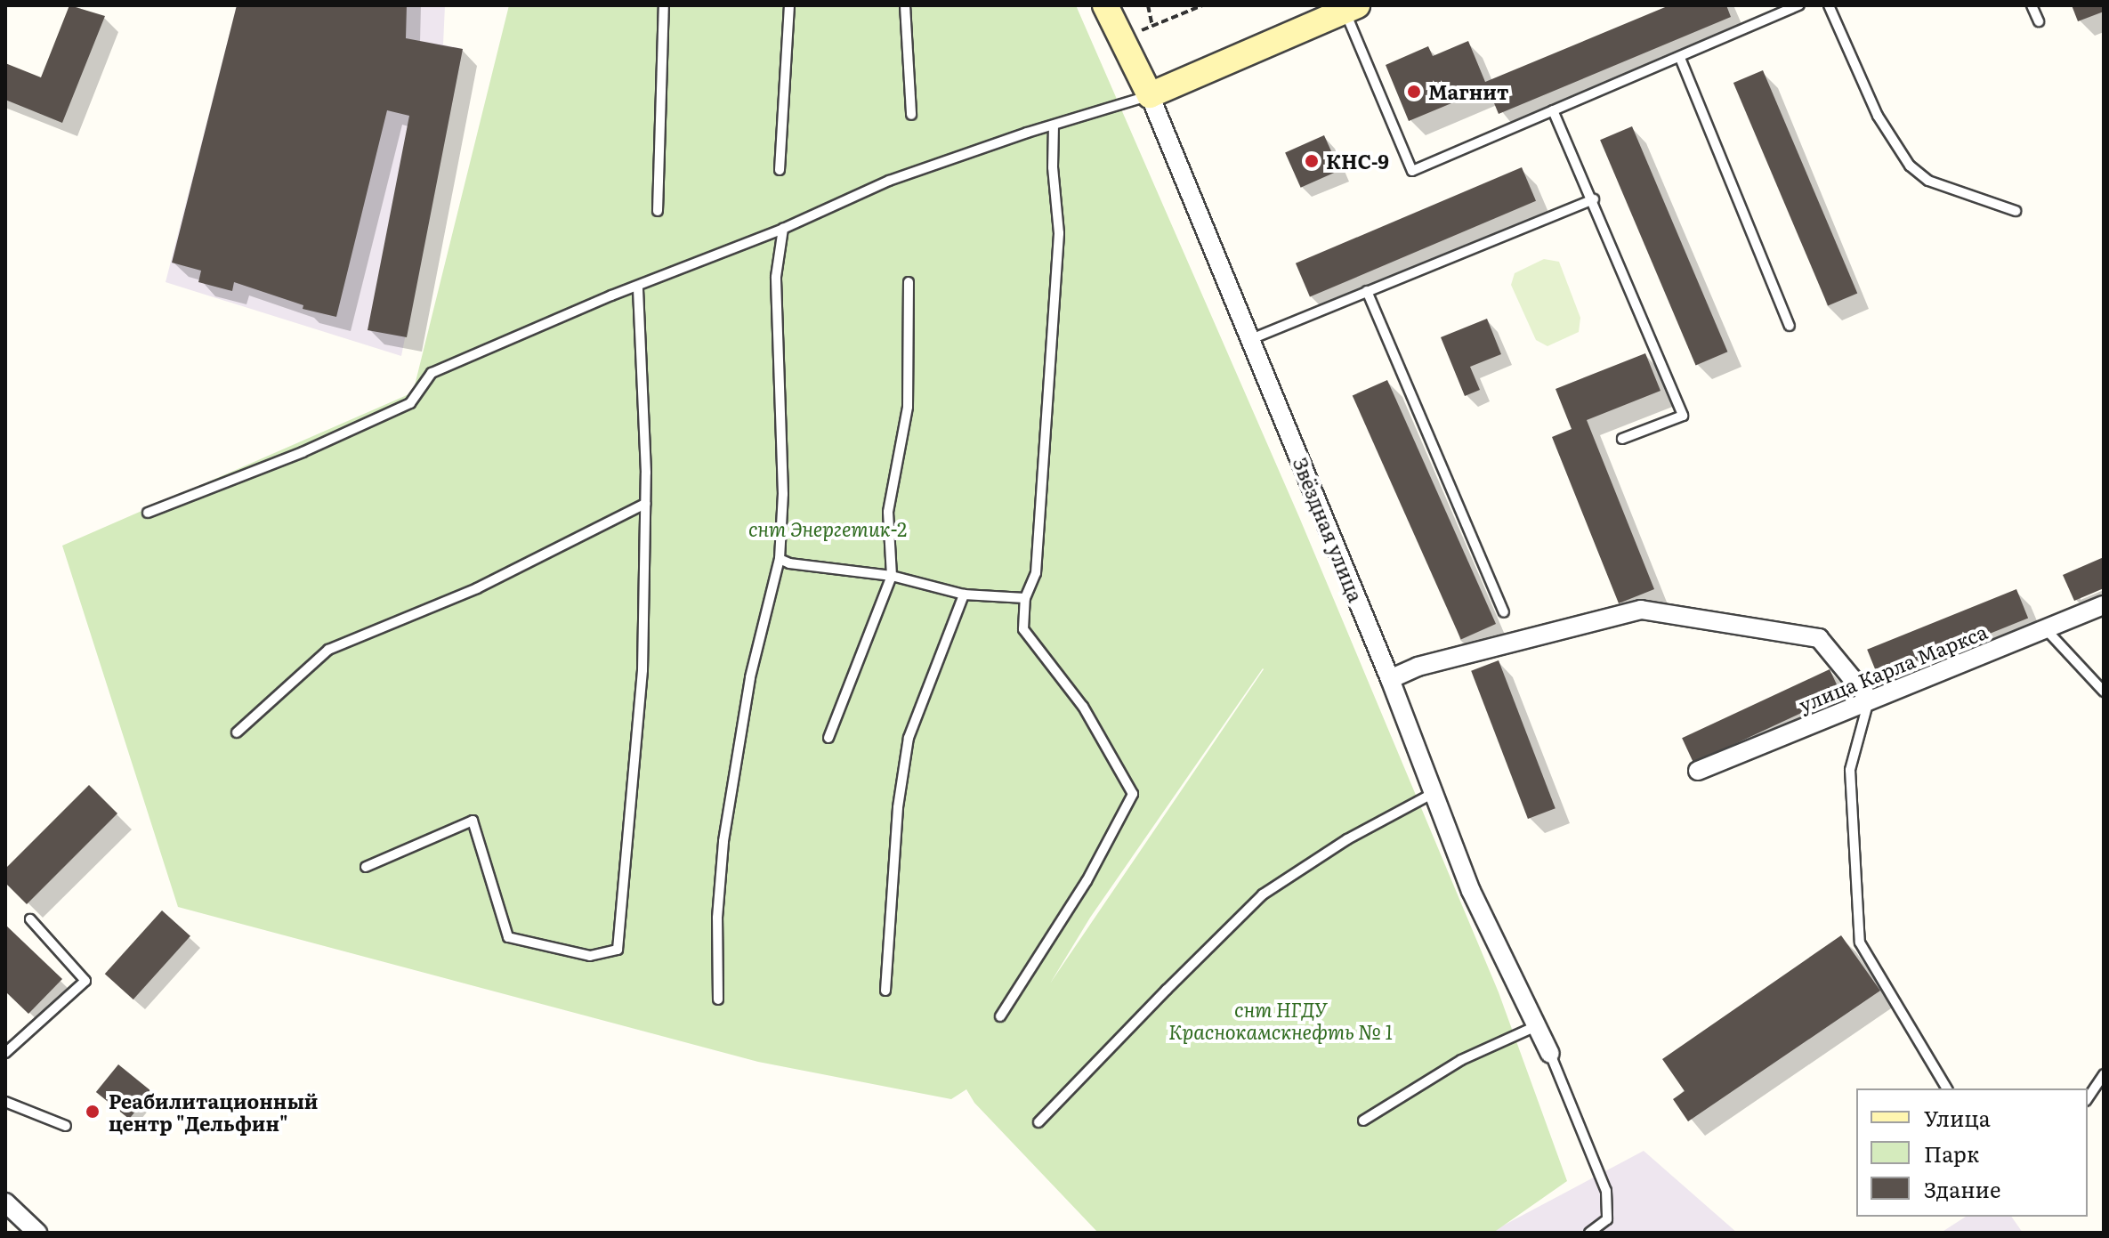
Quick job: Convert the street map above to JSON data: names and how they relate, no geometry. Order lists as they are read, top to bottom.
{
  "streets": {
    "street": ["Звёздная улица", "улица Карла Маркса"]
  },
  "parks": ["снт Энергетик-2", "снт НГДУ Краснокамскнефть № 1"],
  "places": ["Магнит", "КНС-9", "Реабилитационный центр \"Дельфин\""],
  "legend": ["Улица", "Парк", "Здание"]
}
